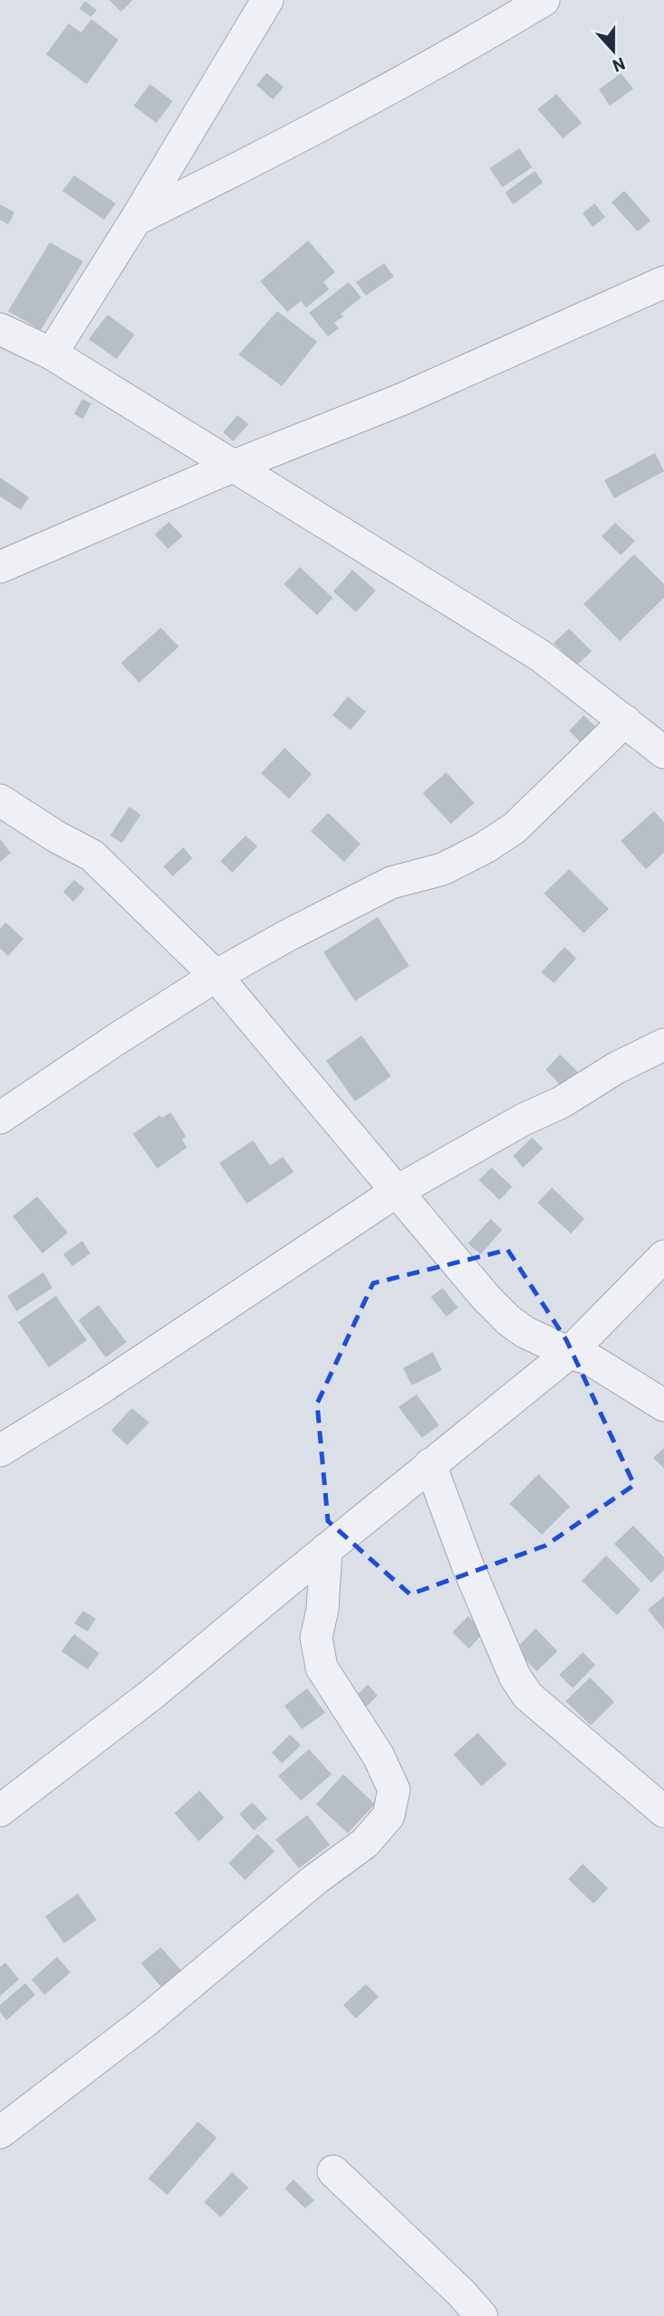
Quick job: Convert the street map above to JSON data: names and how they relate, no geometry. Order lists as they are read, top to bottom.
{
  "north": "bottom"
}
